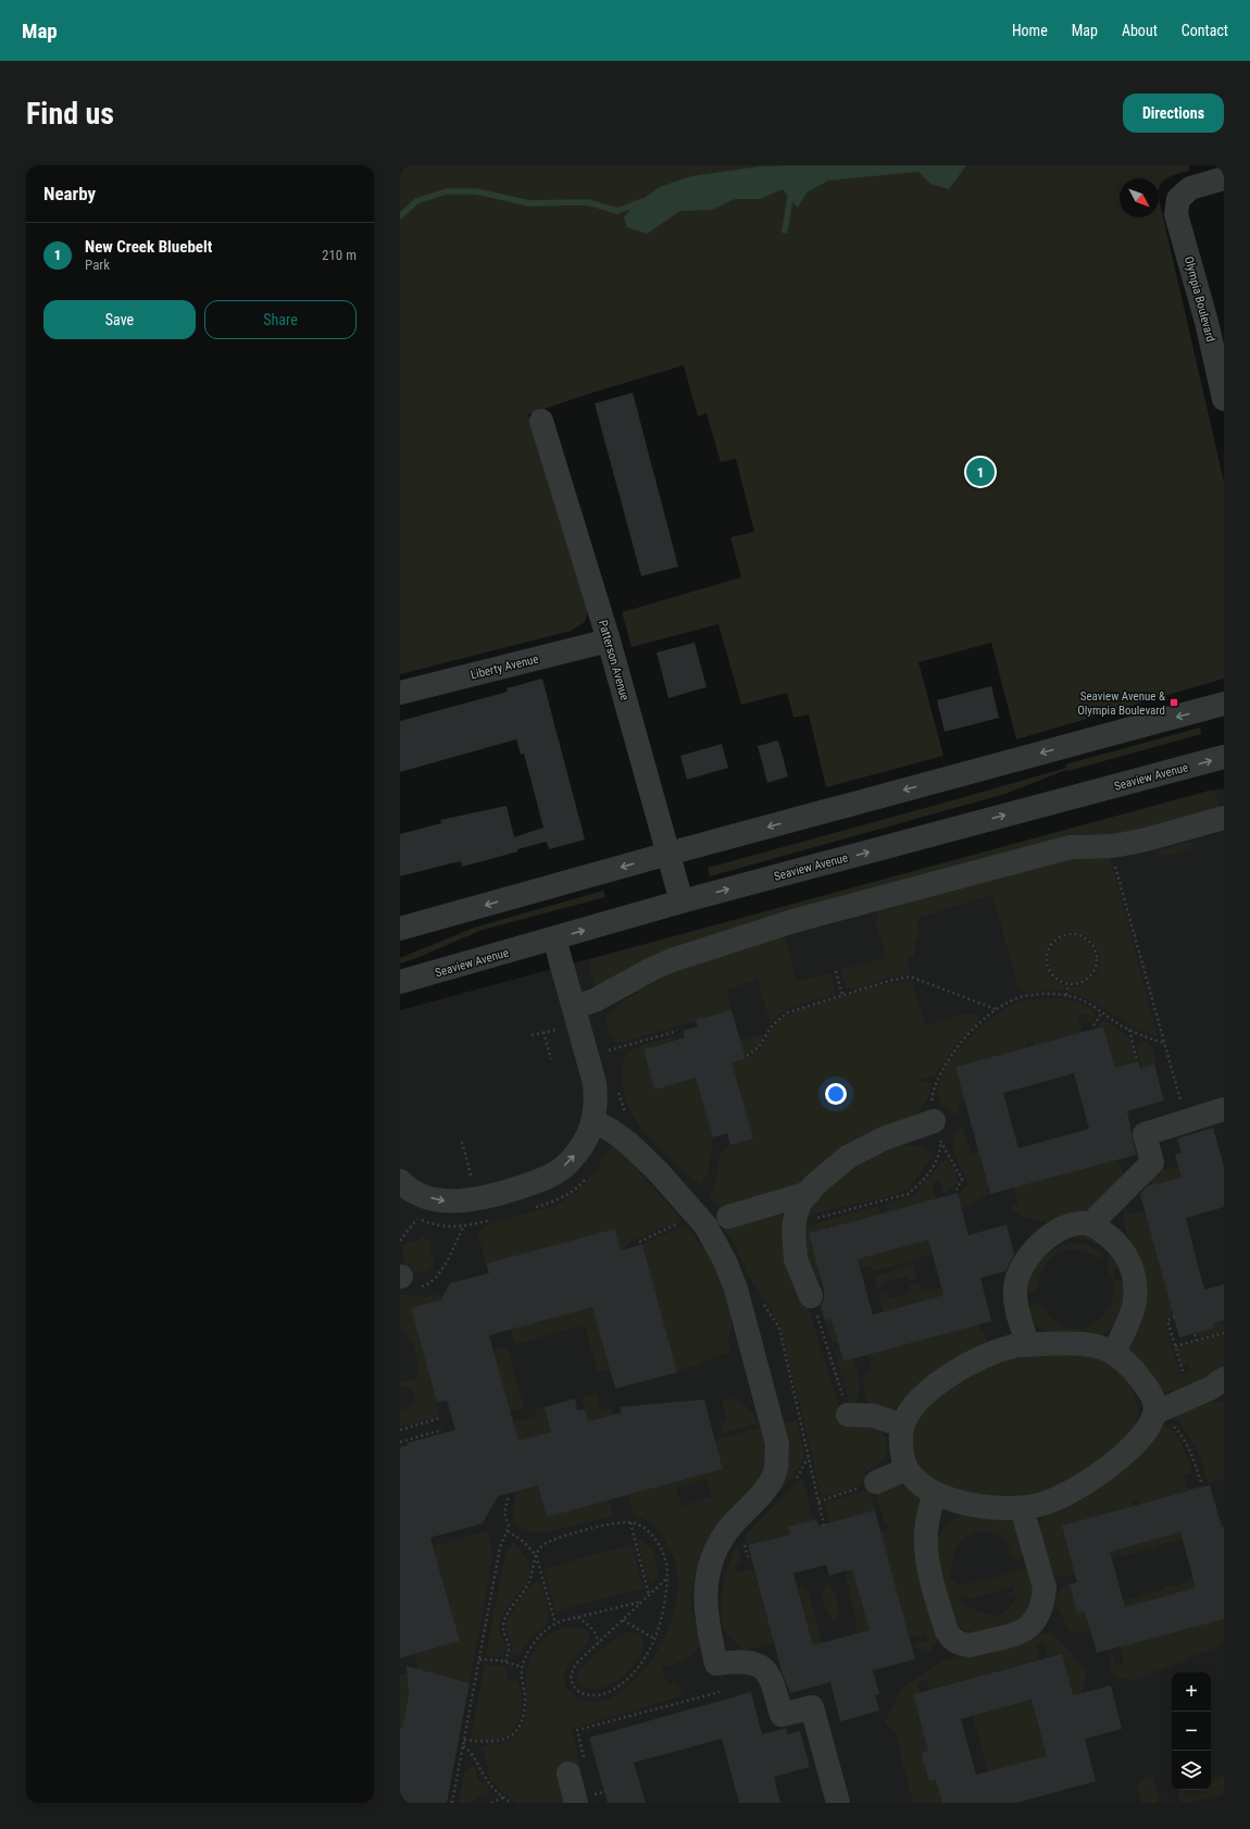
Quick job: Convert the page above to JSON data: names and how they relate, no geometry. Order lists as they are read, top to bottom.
{
  "streets": {
    "street": [
      "Olympia Boulevard",
      "Patterson Avenue",
      "Liberty Avenue",
      "Seaview Avenue"
    ]
  },
  "crossings": [
    ["Patterson Avenue", "Liberty Avenue"],
    ["Patterson Avenue", "Seaview Avenue"]
  ],
  "places": {
    "transit": ["Seaview Avenue & Olympia Boulevard"]
  },
  "north": "bottom right",
  "page": {
    "header": "Map",
    "nav": [
      "Home",
      "Map",
      "About",
      "Contact"
    ],
    "buttons": [
      "Directions",
      ["Save", "Share"]
    ],
    "title": "Find us",
    "heading": "Nearby",
    "list": [
      {
        "mark": "1",
        "name": "New Creek Bluebelt",
        "note": "Park",
        "value": "210 m"
      }
    ],
    "pins": "1",
    "map_buttons": ["+", "−"]
  }
}
